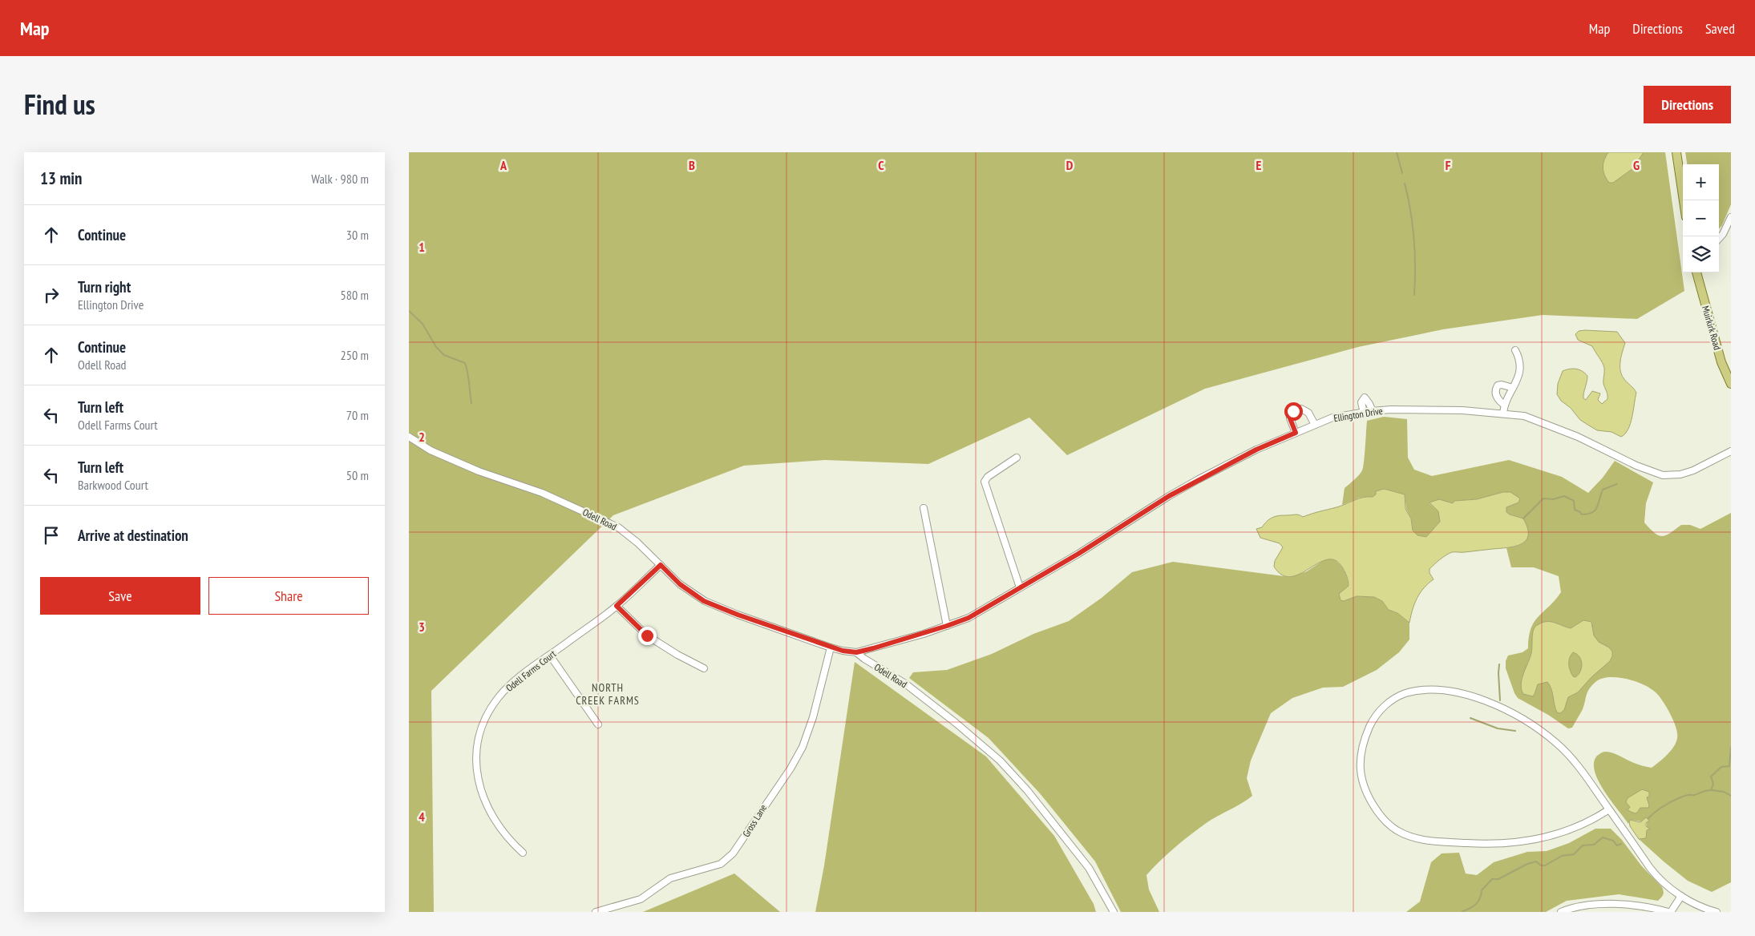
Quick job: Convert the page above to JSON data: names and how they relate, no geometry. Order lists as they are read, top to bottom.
{
  "streets": {
    "main road": ["Muirkirk Road"],
    "street": [
      "Ellington Drive",
      "Odell Road",
      "Odell Farms Court",
      "Gross Lane"
    ]
  },
  "crossings": [
    ["Ellington Drive", "Odell Road"],
    ["Odell Road", "Odell Farms Court"],
    ["Odell Road", "Gross Lane"]
  ],
  "districts": ["NORTH CREEK FARMS"],
  "page": {
    "header": "Map",
    "nav": ["Map", "Directions", "Saved"],
    "title": "Find us",
    "buttons": [
      "Directions",
      ["Save", "Share"]
    ],
    "heading": ["13 min", "Walk · 980 m"],
    "map_buttons": ["+", "−"],
    "list": [
      ["Continue", "30 m"],
      ["Turn right", "Ellington Drive", "580 m"],
      ["Continue", "Odell Road", "250 m"],
      ["Turn left", "Odell Farms Court", "70 m"],
      ["Turn left", "Barkwood Court", "50 m"],
      "Arrive at destination"
    ]
  },
  "grid": {
    "columns": [
      "A",
      "B",
      "C",
      "D",
      "E",
      "F",
      "G"
    ],
    "rows": [
      "1",
      "2",
      "3",
      "4"
    ]
  }
}
